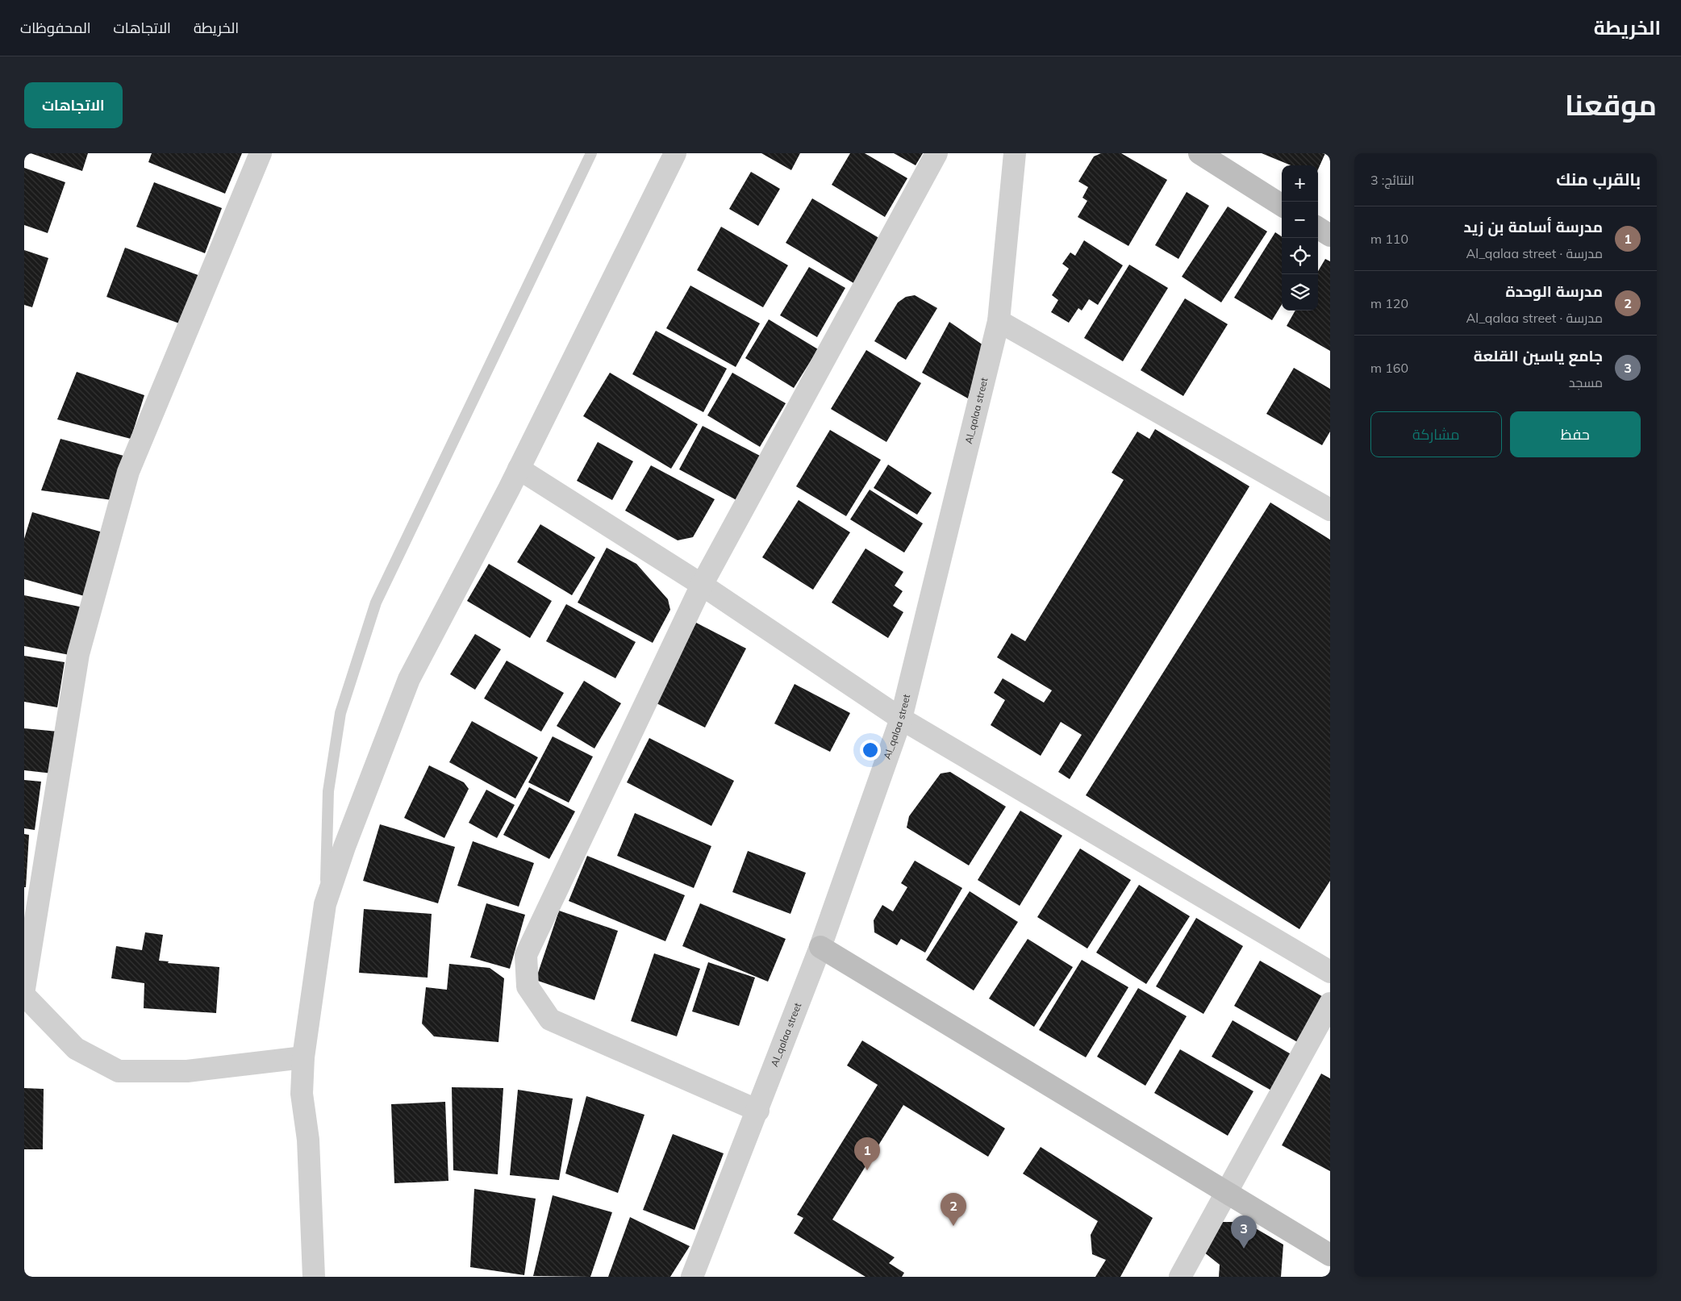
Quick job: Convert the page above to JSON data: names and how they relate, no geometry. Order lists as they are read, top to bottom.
{
  "streets": {
    "street": ["Al_qalaa street"]
  },
  "page": {
    "header": "الخريطة",
    "nav": ["الخريطة", "الاتجاهات", "المحفوظات"],
    "title": "موقعنا",
    "buttons": [
      "الاتجاهات",
      ["حفظ", "مشاركة"]
    ],
    "heading": ["بالقرب منك", "النتائج: 3"],
    "map_buttons": ["+", "−"],
    "list": [
      {
        "mark": "1",
        "name": "مدرسة أسامة بن زيد",
        "note": "مدرسة · Al_qalaa street",
        "value": "110 m"
      },
      {
        "mark": "2",
        "name": "مدرسة الوحدة",
        "note": "مدرسة · Al_qalaa street",
        "value": "120 m"
      },
      {
        "mark": "3",
        "name": "جامع ياسين القلعة",
        "note": "مسجد",
        "value": "160 m"
      }
    ],
    "pins": ["1", "2", "3"]
  }
}
